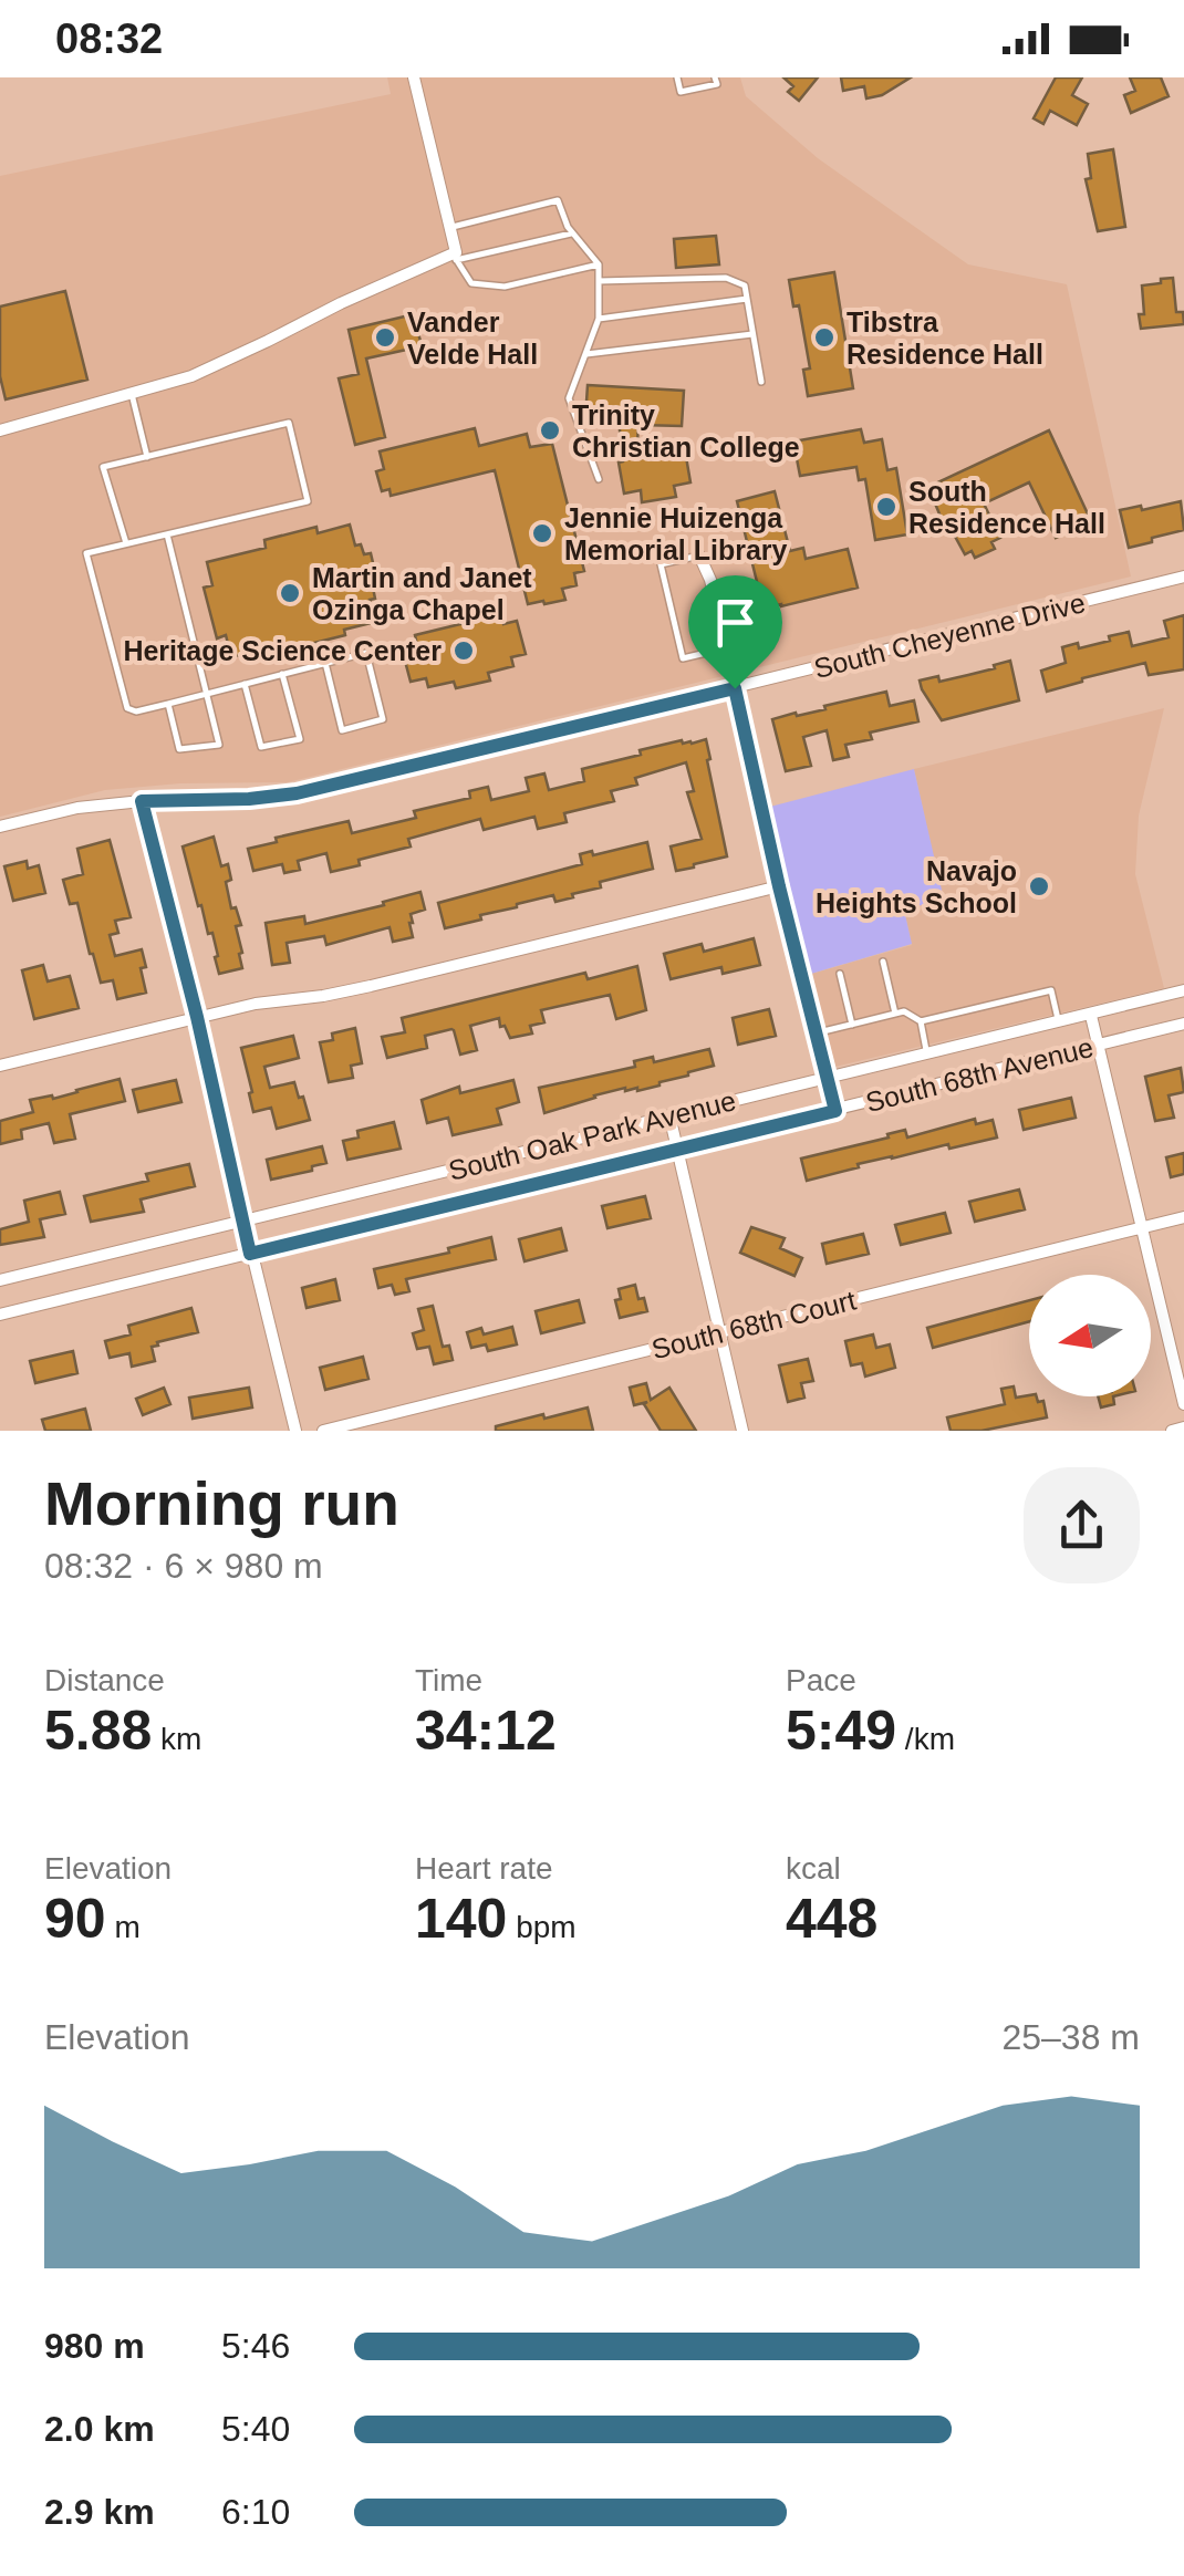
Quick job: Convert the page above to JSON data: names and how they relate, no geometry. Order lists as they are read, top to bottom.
{
  "streets": {
    "street": [
      "South Cheyenne Drive",
      "South 68th Avenue",
      "South Oak Park Avenue",
      "South 68th Court"
    ]
  },
  "places": [
    "Vander Velde Hall",
    "Tibstra Residence Hall",
    "Trinity Christian College",
    "South Residence Hall",
    "Jennie Huizenga Memorial Library",
    "Martin and Janet Ozinga Chapel",
    "Heritage Science Center",
    "Navajo Heights School"
  ],
  "north": "left",
  "page": {
    "status": "08:32",
    "heading": ["Morning run", "08:32 · 6 × 980 m"],
    "stats": [
      ["Distance", "5.88 km"],
      ["Time", "34:12"],
      ["Pace", "5:49 /km"],
      ["Elevation", "90 m"],
      ["Heart rate", "140 bpm"],
      ["kcal", "448"]
    ],
    "chart": ["Elevation", "25–38 m"],
    "list": [
      {
        "name": "980 m",
        "note": "5:46"
      },
      {
        "name": "2.0 km",
        "note": "5:40"
      },
      {
        "name": "2.9 km",
        "note": "6:10"
      }
    ]
  }
}
